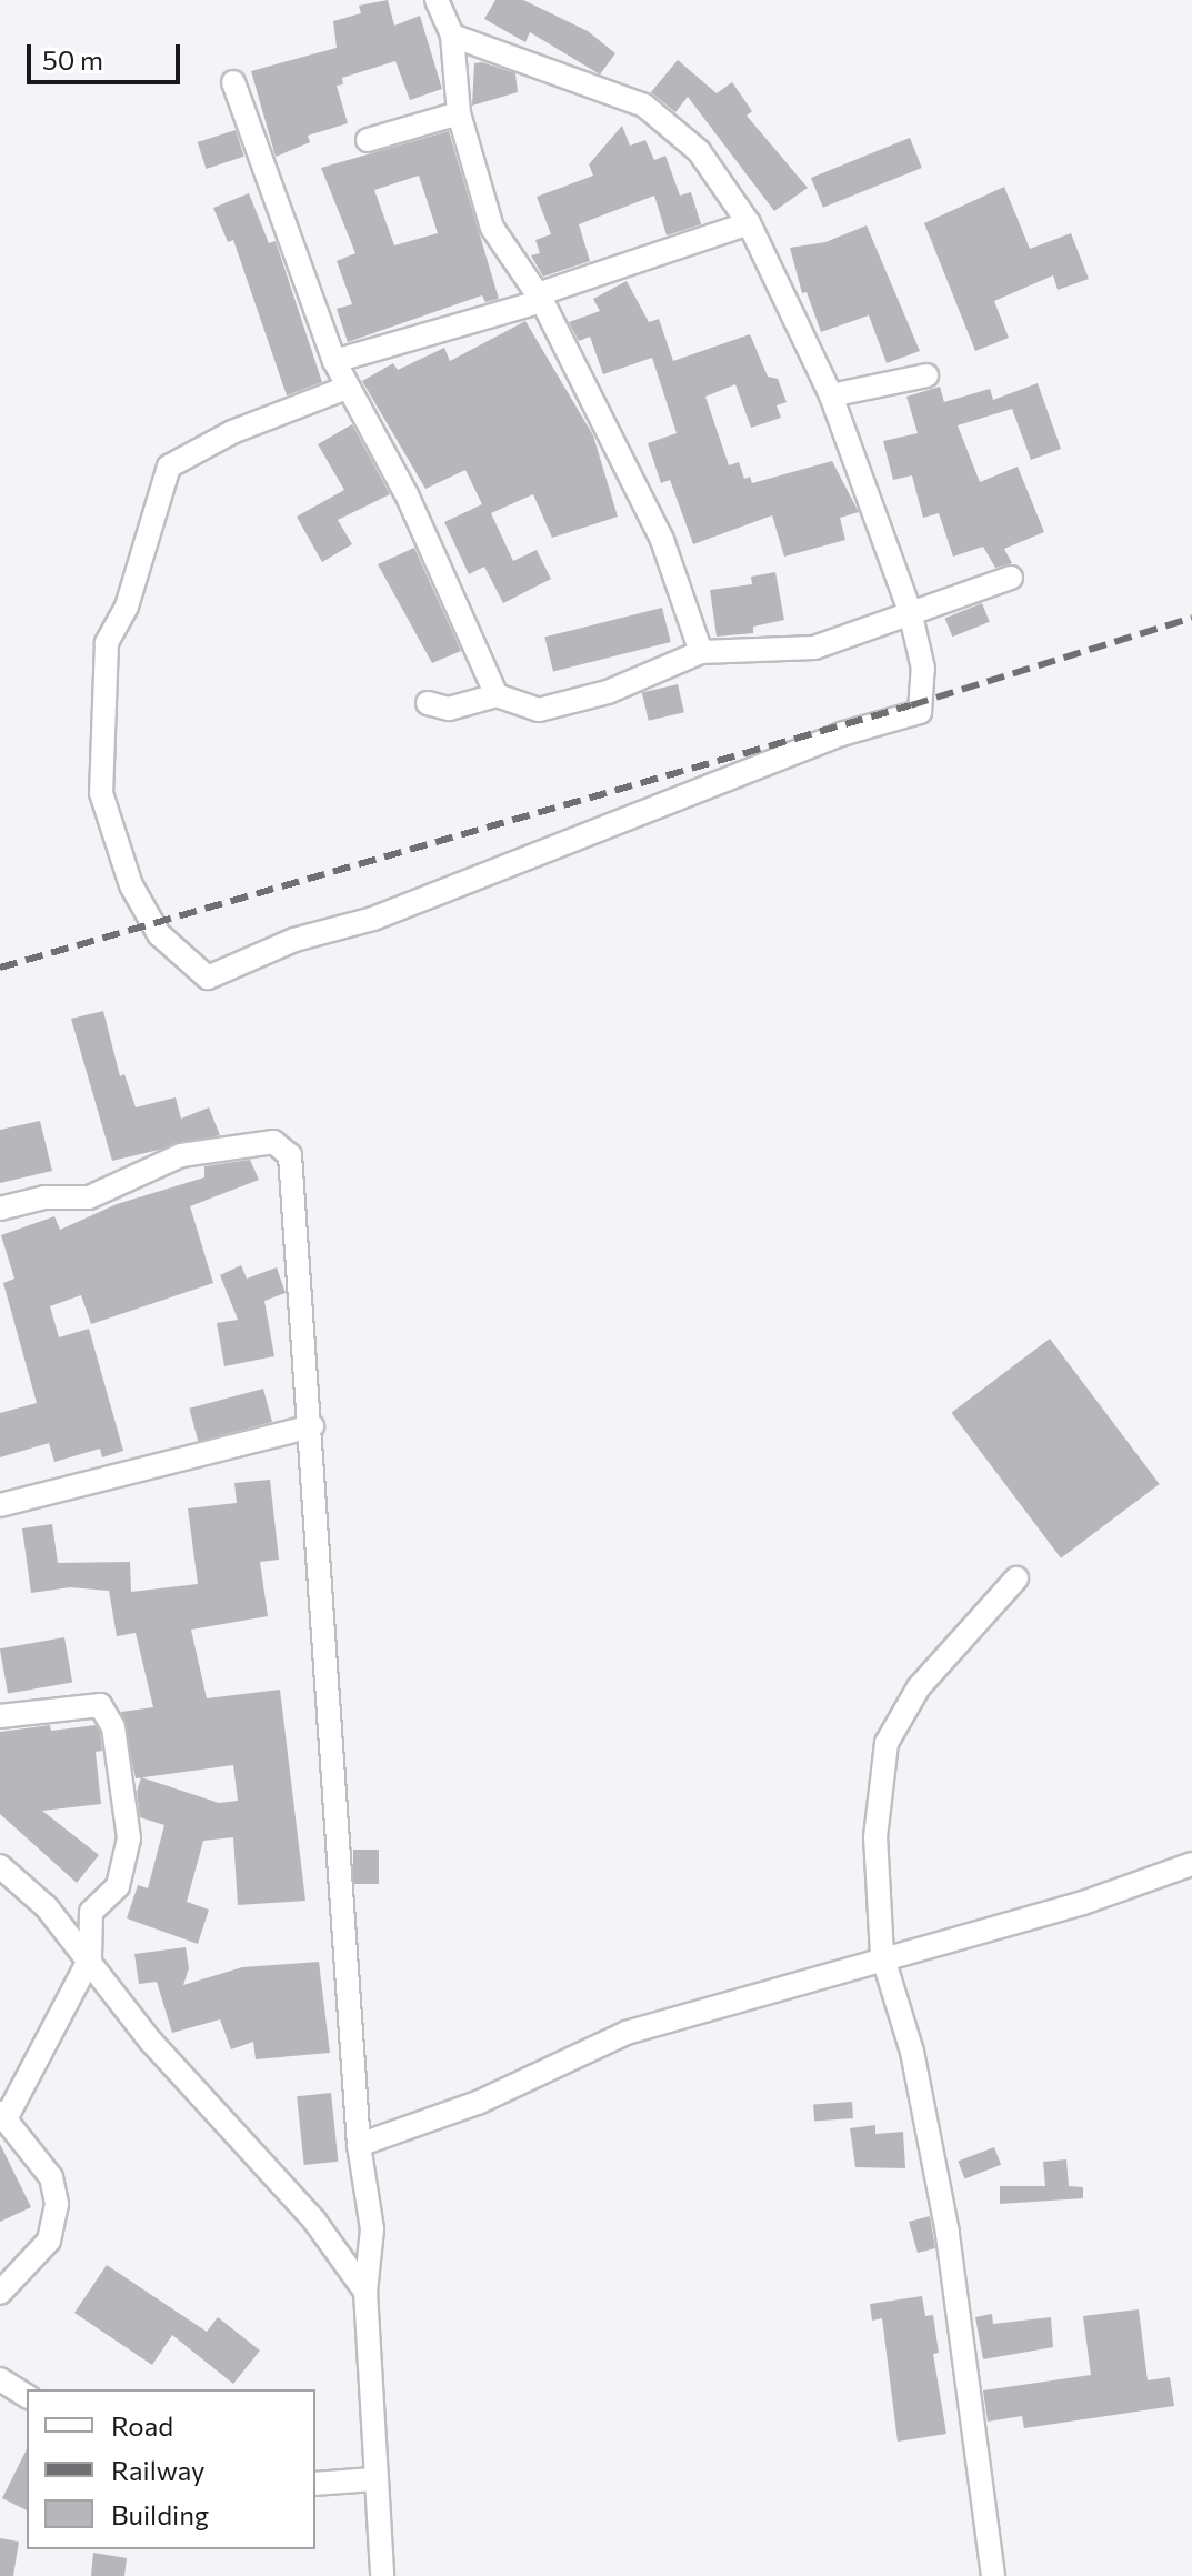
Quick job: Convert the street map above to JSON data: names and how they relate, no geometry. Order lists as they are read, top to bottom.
{
  "legend": ["Road", "Railway", "Building"],
  "scale_bar": "50 m"
}
